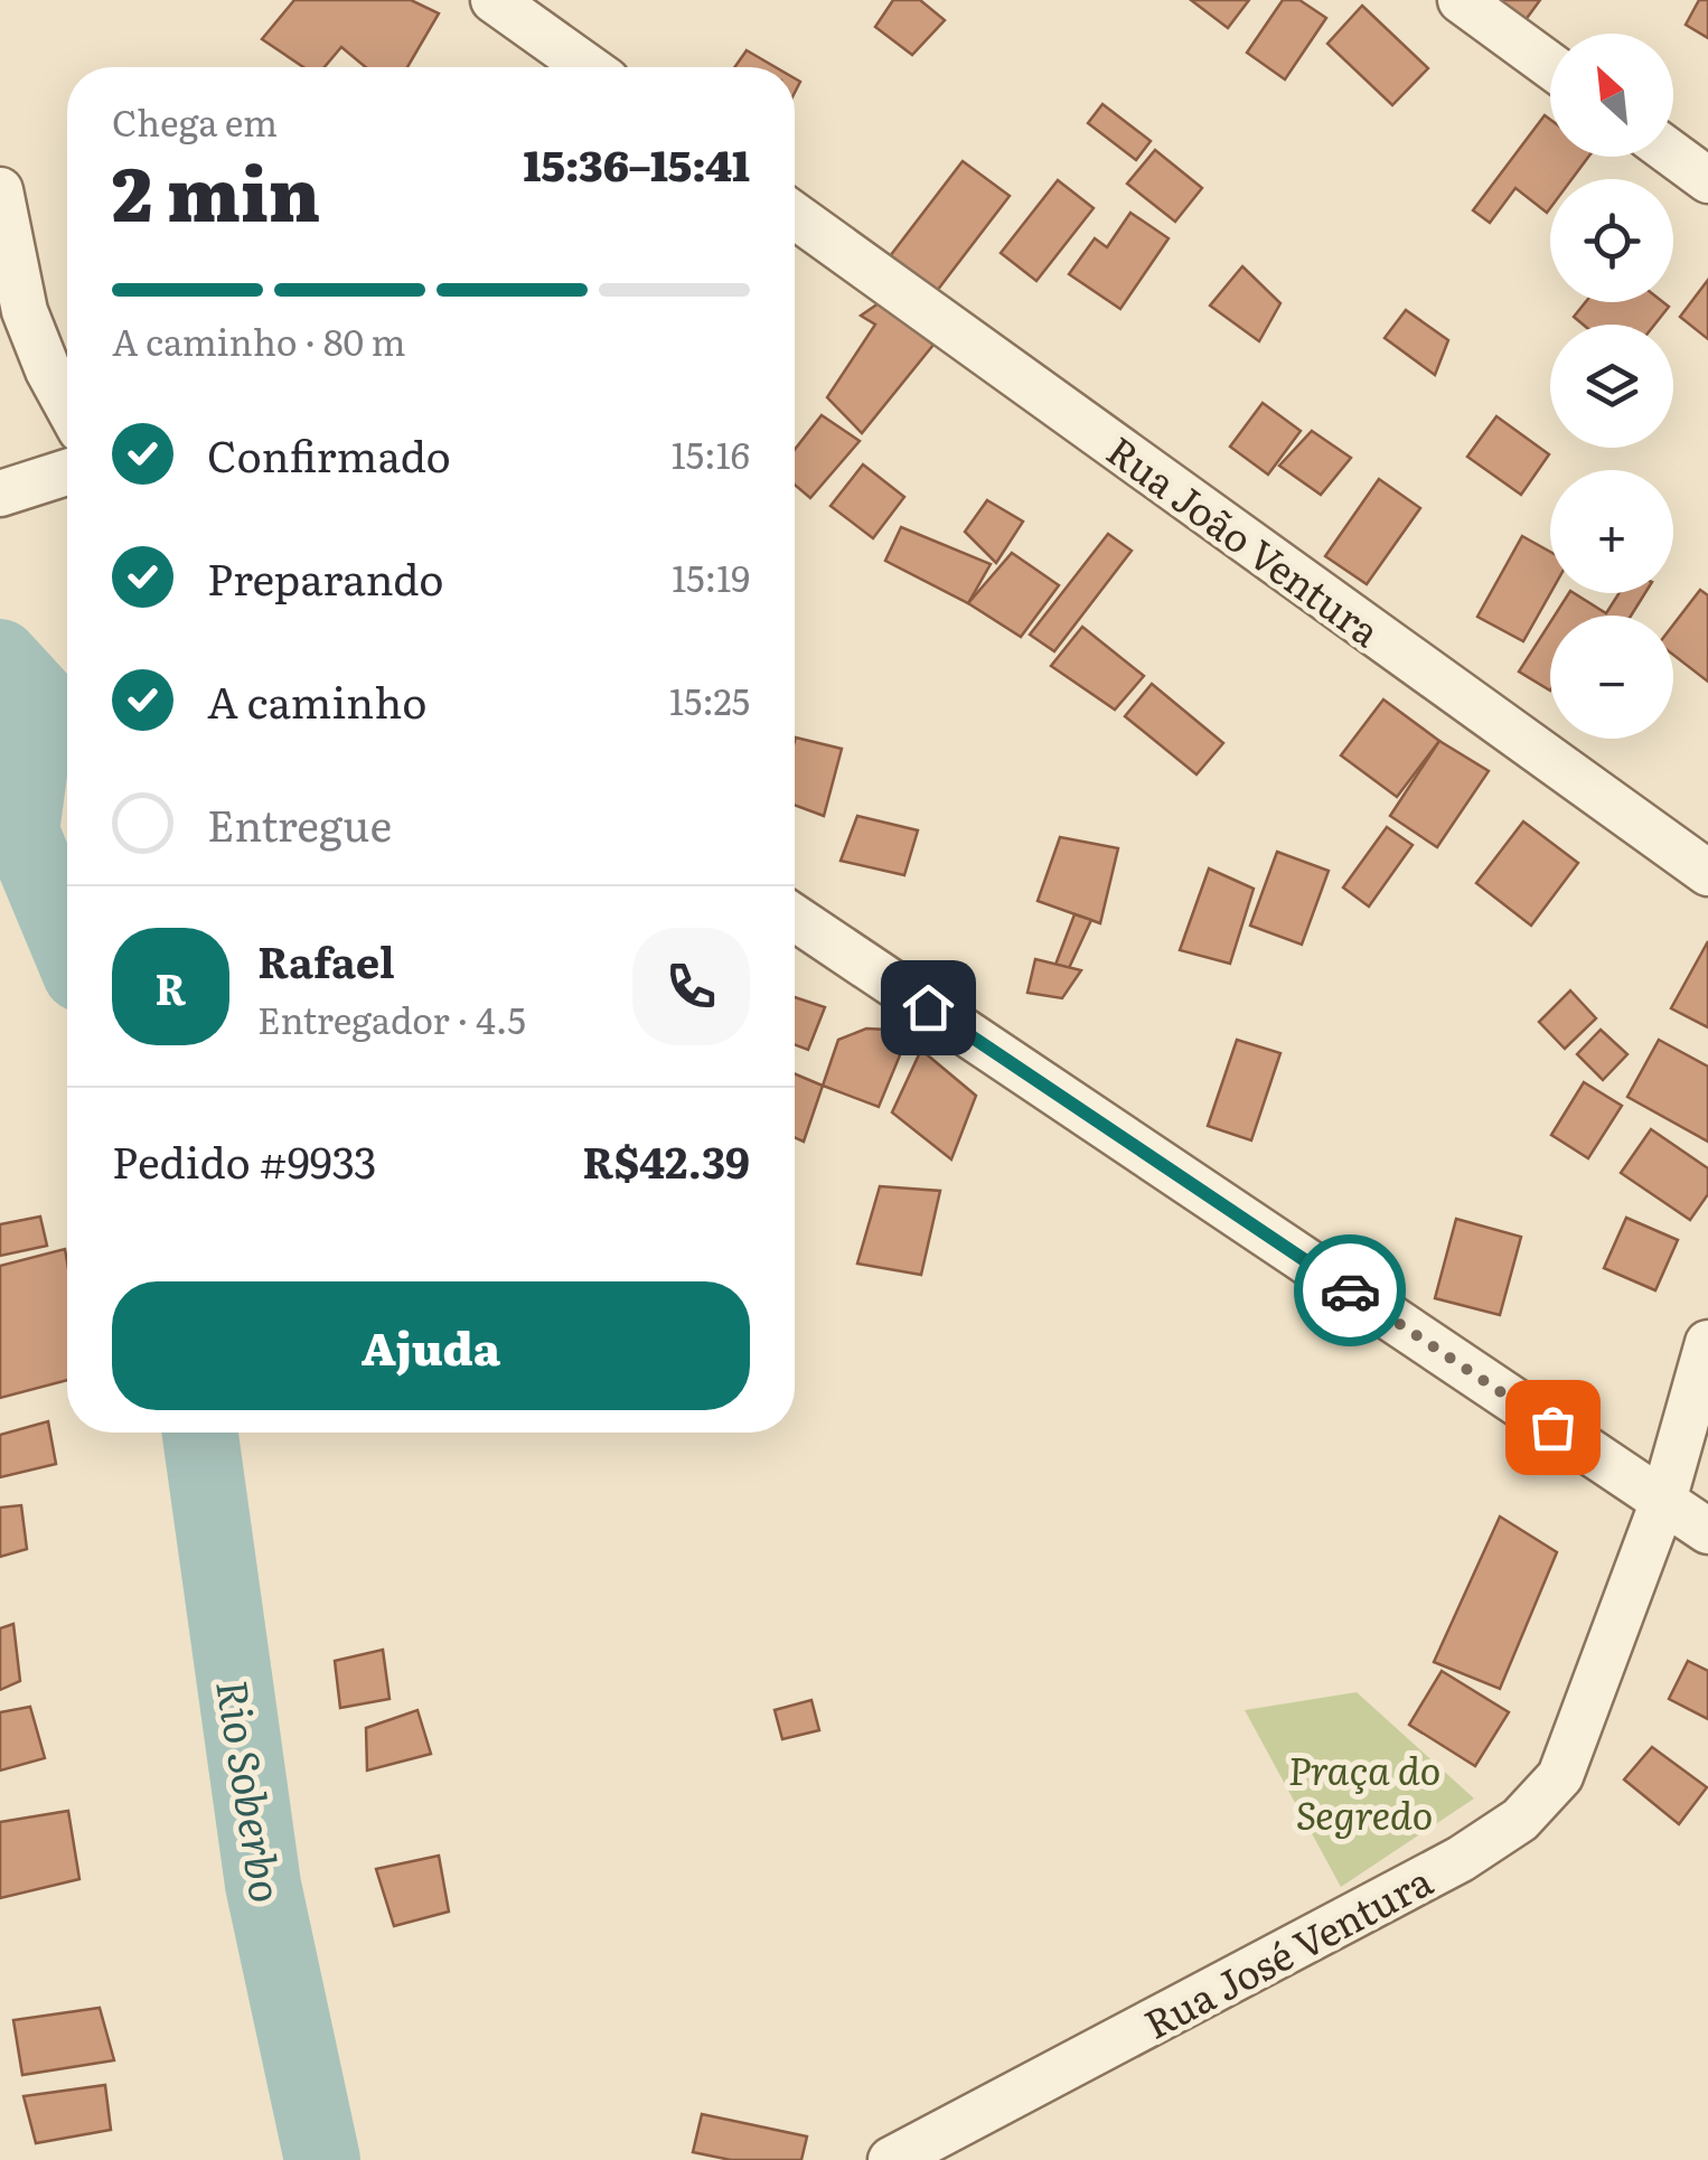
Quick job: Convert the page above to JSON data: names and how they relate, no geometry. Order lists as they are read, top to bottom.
{
  "streets": {
    "street": ["Rua João Ventura", "Rua José Ventura"]
  },
  "water": ["Rio Soberbo"],
  "parks": ["Praça do Segredo"],
  "north": "top left",
  "page": {
    "map_buttons": ["+", "−"],
    "heading": ["2 min", "Chega em", "15:36–15:41"],
    "panel": [
      "Rafael",
      "Entregador · 4.5",
      "Pedido #9933",
      "R$42.39"
    ],
    "bar": "A caminho · 80 m",
    "list": [
      ["Confirmado", "15:16"],
      ["Preparando", "15:19"],
      ["A caminho", "15:25"],
      "Entregue"
    ],
    "round": "R",
    "buttons": "Ajuda"
  }
}
